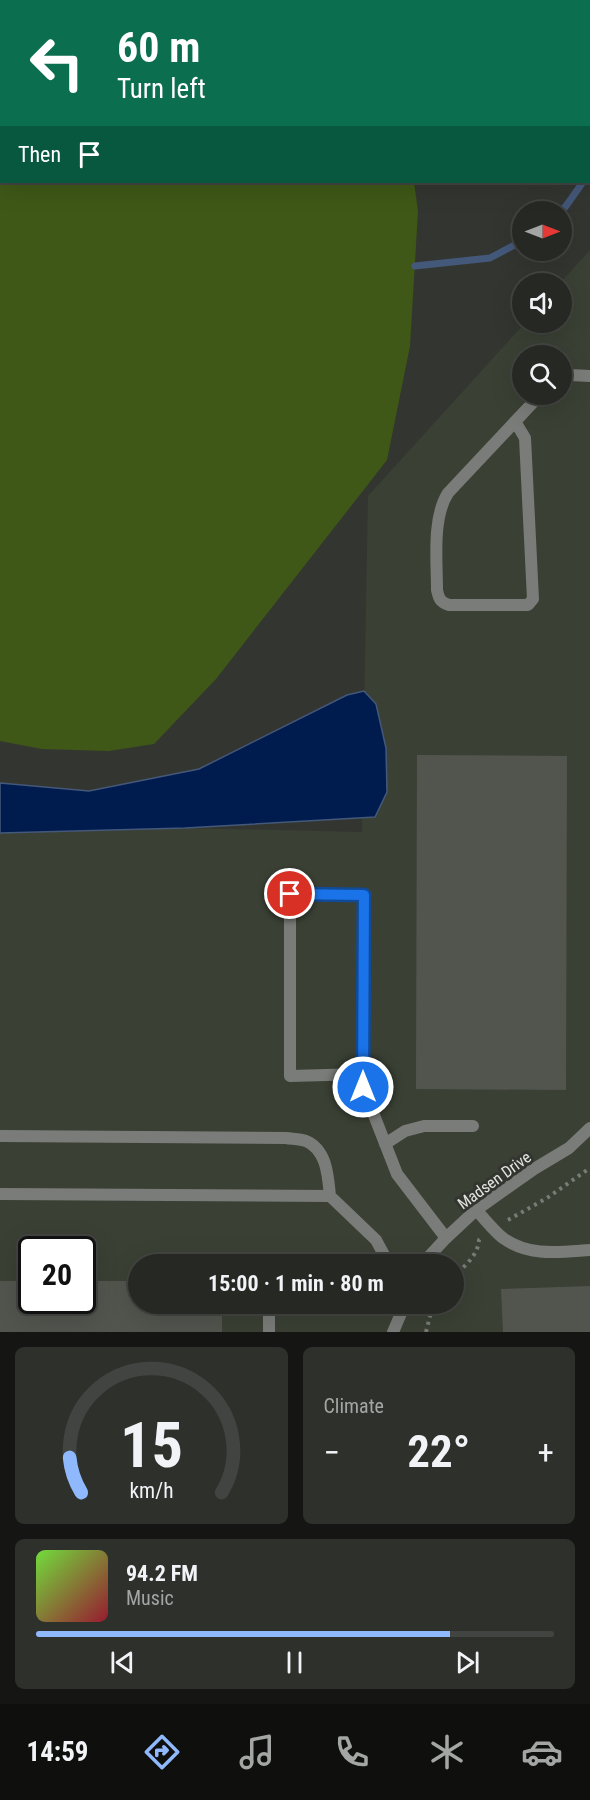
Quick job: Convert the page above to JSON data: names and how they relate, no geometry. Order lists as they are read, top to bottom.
{
  "streets": {
    "street": ["Madsen Drive"]
  },
  "north": "right",
  "page": {
    "turn": ["60 m", "Turn left"],
    "then": "Then",
    "limit": "20",
    "trip": "15:00 · 1 min · 80 m",
    "tile": "Climate",
    "heat": ["−", "22°", "+"],
    "song": ["94.2 FM", "Music"],
    "tabs": "14:59",
    "gauge": ["15", "km/h"]
  }
}
